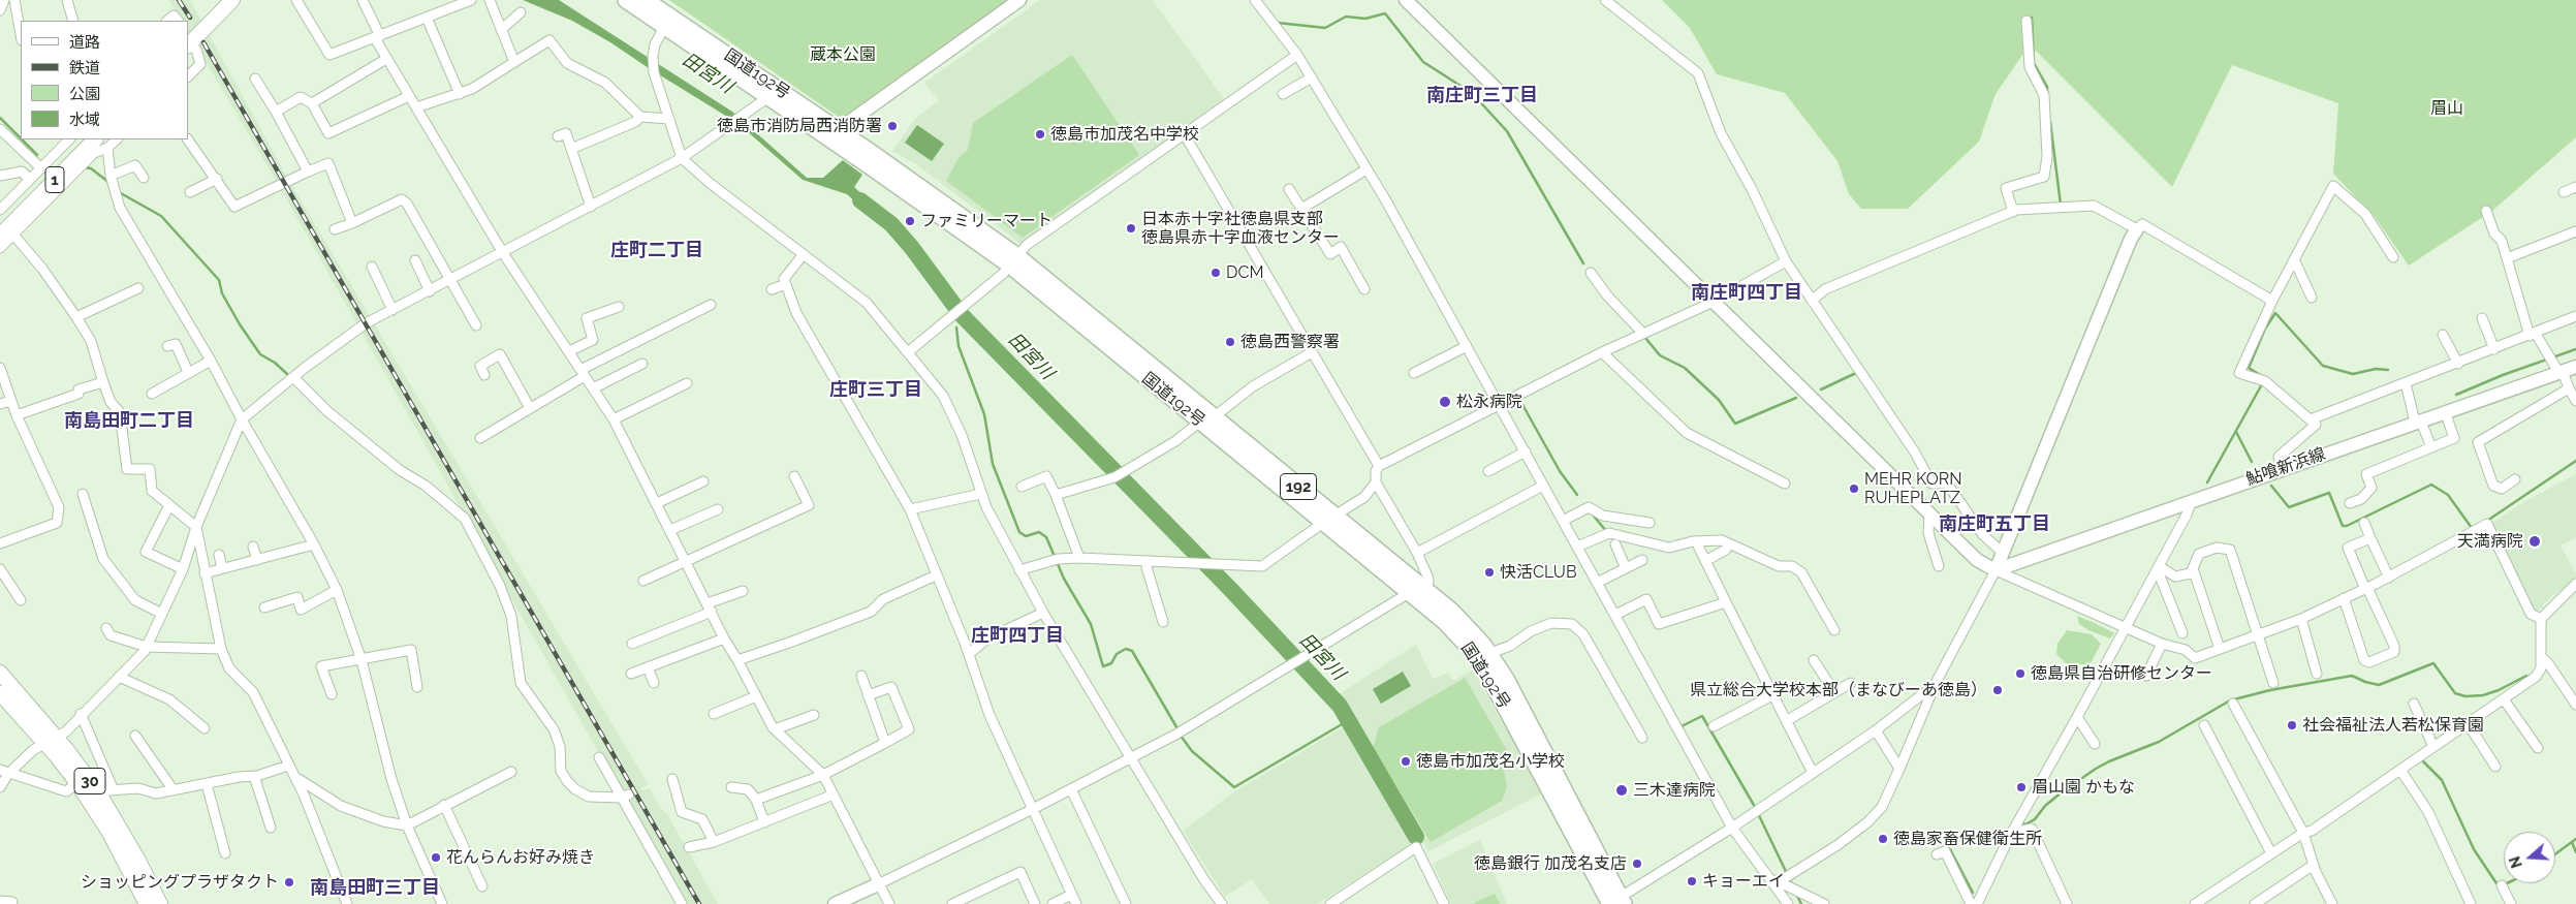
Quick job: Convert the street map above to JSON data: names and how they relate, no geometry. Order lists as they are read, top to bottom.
{
  "streets": {
    "highway": ["国道192号", "192"],
    "main road": ["1", "30"],
    "street": ["鮎喰新浜線"]
  },
  "districts": [
    "南庄町三丁目",
    "庄町二丁目",
    "南庄町四丁目",
    "庄町三丁目",
    "南島田町二丁目",
    "南庄町五丁目",
    "庄町四丁目",
    "南島田町三丁目"
  ],
  "water": ["田宮川"],
  "parks": ["蔵本公園", "眉山"],
  "places": [
    "徳島市消防局西消防署",
    "徳島市加茂名中学校",
    "ファミリーマート",
    "日本赤十字社徳島県支部 徳島県赤十字血液センター",
    "DCM",
    "徳島西警察署",
    "松永病院",
    "MEHR KORN RUHEPLATZ",
    "天満病院",
    "快活CLUB",
    "徳島県自治研修センター",
    "県立総合大学校本部（まなびーあ徳島）",
    "社会福祉法人若松保育園",
    "徳島市加茂名小学校",
    "眉山園 かもな",
    "三木達病院",
    "徳島家畜保健衛生所",
    "花んらんお好み焼き",
    "徳島銀行 加茂名支店",
    "キョーエイ",
    "ショッピングプラザタクト"
  ],
  "legend": [
    "道路",
    "鉄道",
    "公園",
    "水域"
  ],
  "north": "left"
}
